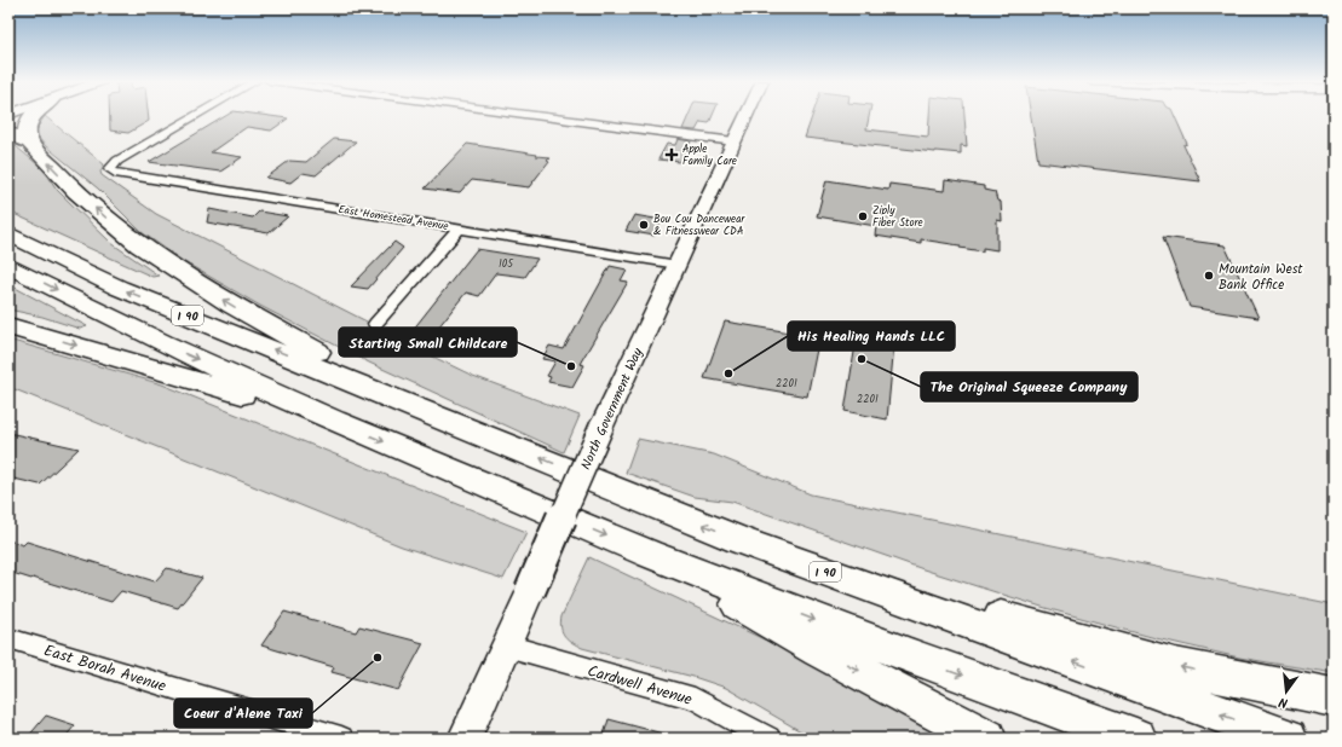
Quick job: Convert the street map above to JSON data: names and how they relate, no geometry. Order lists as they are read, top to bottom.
{
  "streets": {
    "highway": ["I 90"],
    "main road": ["North Government Way"],
    "street": ["East Homestead Avenue", "East Borah Avenue", "Cardwell Avenue"]
  },
  "crossings": [
    ["East Homestead Avenue", "North Government Way"],
    ["North Government Way", "Cardwell Avenue"]
  ],
  "places": {
    "health": ["Apple Family Care"],
    "other": [
      "Ziply Fiber Store",
      "Bou Cou Dancewear & Fitnesswear CDA",
      "Mountain West Bank Office",
      "The Original Squeeze Company",
      "Starting Small Childcare",
      "His Healing Hands LLC",
      "Coeur d'Alene Taxi"
    ]
  },
  "house_numbers": ["105", "2201", "2201"],
  "north": "bottom"
}
